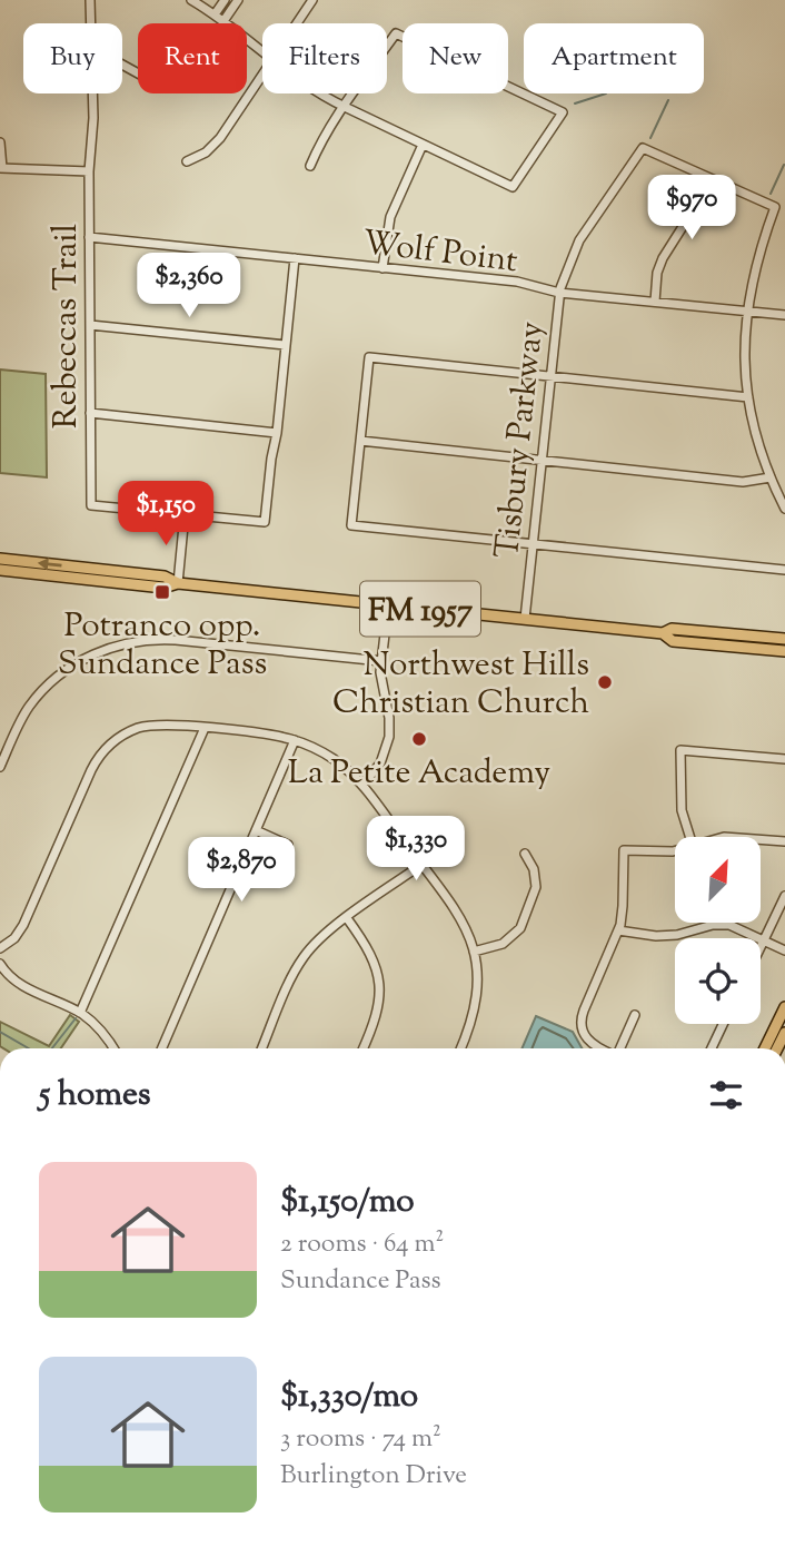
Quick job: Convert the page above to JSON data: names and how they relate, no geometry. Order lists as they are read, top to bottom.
{
  "streets": {
    "main road": ["FM 1957"],
    "street": ["Wolf Point", "Rebeccas Trail", "Tisbury Parkway"]
  },
  "crossings": [
    ["Wolf Point", "Rebeccas Trail"],
    ["Wolf Point", "Tisbury Parkway"],
    ["Tisbury Parkway", "FM 1957"]
  ],
  "places": {
    "transit": ["Potranco opp. Sundance Pass"],
    "other": ["Northwest Hills Christian Church", "La Petite Academy"]
  },
  "north": "top right",
  "page": {
    "chip": [
      "Buy",
      "Rent",
      "Filters",
      "New",
      "Apartment"
    ],
    "price": [
      "$970",
      "$2,360",
      "$1,150",
      "$1,330",
      "$2,870"
    ],
    "heading": "5 homes",
    "list": [
      {
        "name": "$1,150/mo",
        "note": "2 rooms · 64 m² · Sundance Pass"
      },
      {
        "name": "$1,330/mo",
        "note": "3 rooms · 74 m² · Burlington Drive"
      }
    ]
  }
}
